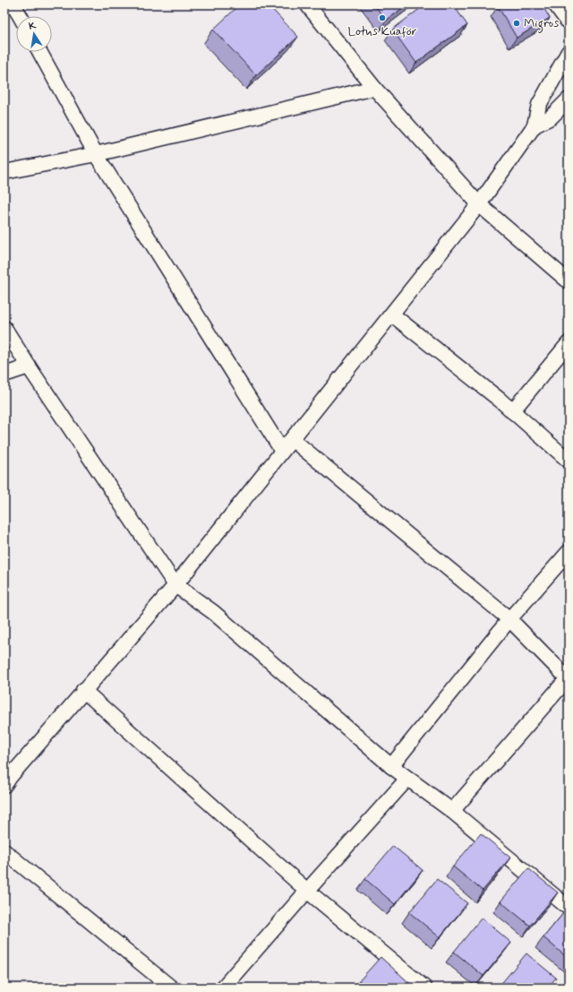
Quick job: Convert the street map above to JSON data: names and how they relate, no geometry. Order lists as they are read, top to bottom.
{
  "places": ["Lotus Kuaför", "Migros"],
  "north": "top"
}
